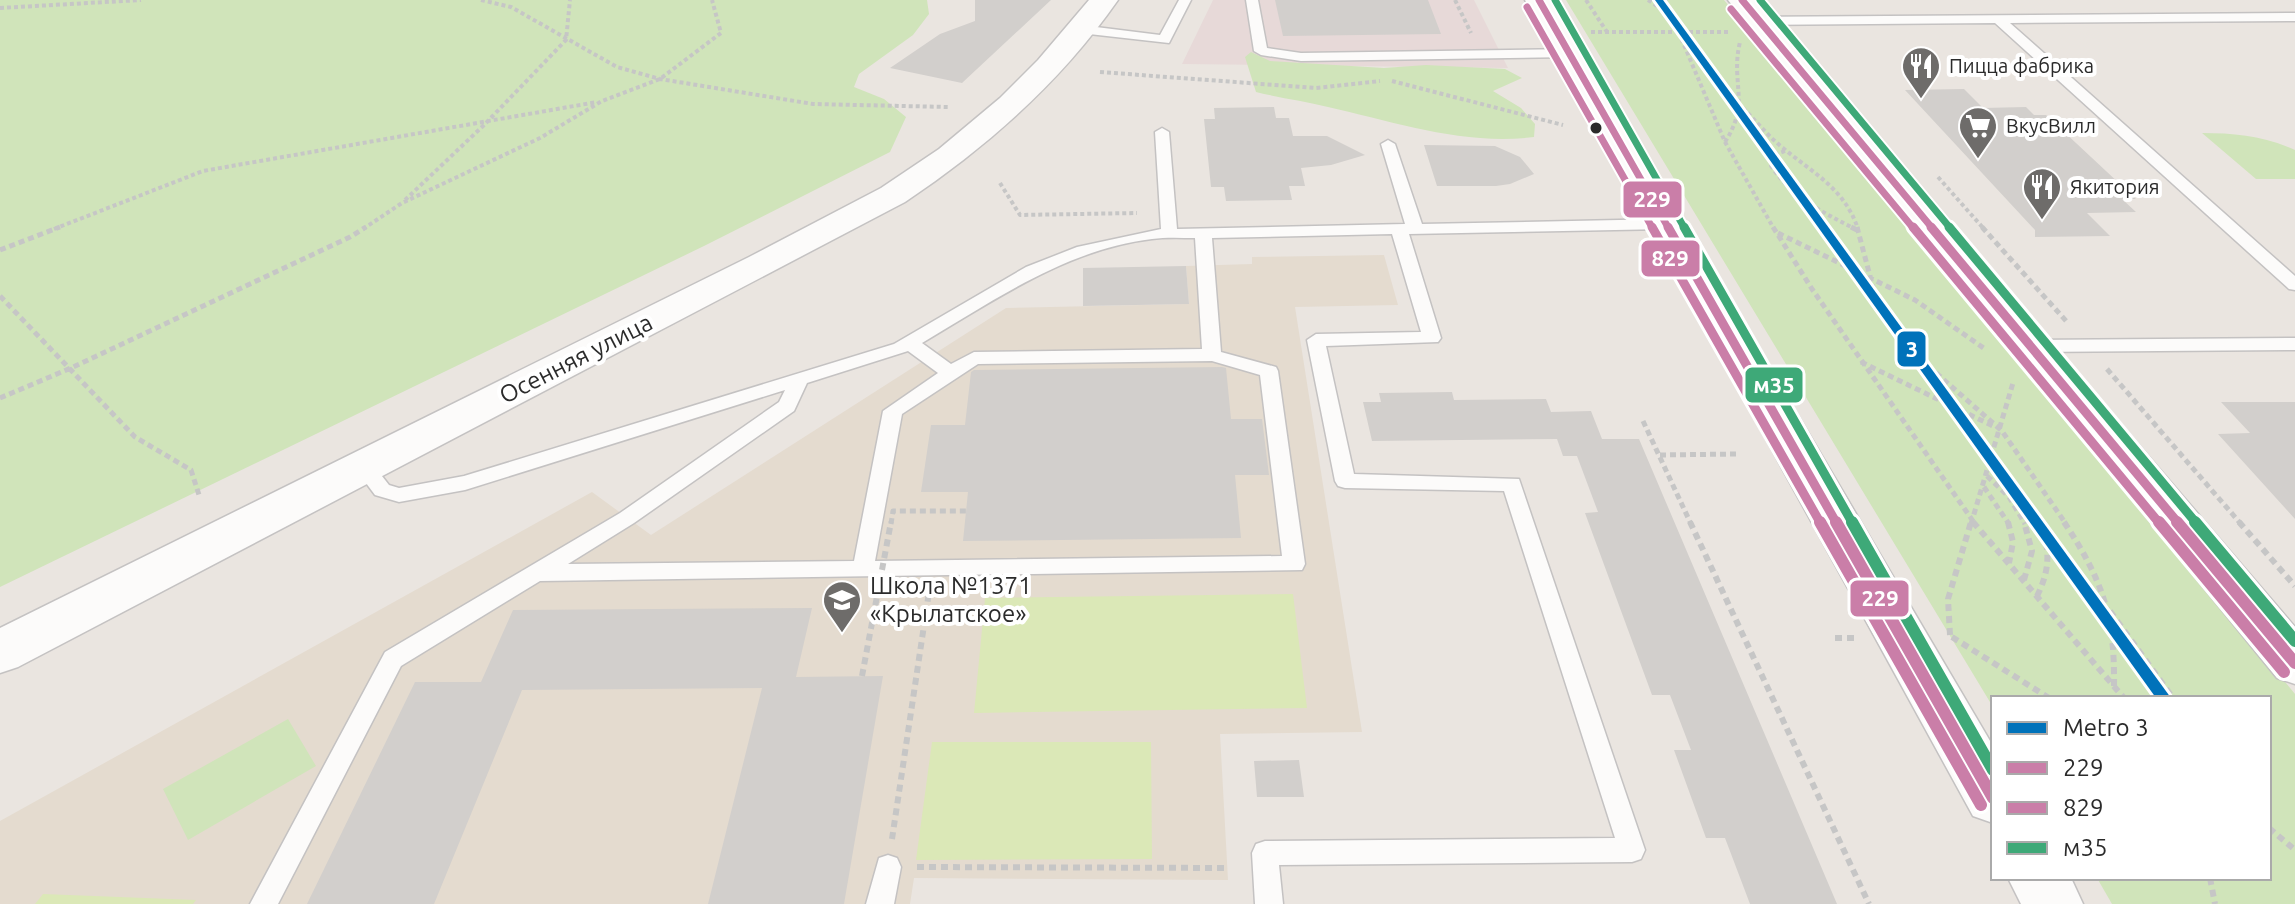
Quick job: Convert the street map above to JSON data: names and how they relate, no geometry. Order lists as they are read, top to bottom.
{
  "streets": {
    "street": ["Осенняя улица"]
  },
  "places": {
    "restaurant": ["Пицца фабрика", "Якитория"],
    "supermarket": ["ВкусВилл"],
    "school or university": ["Школа №1371 «Крылатское»"]
  },
  "lines": [
    "metro line 3",
    "transit line 229",
    "transit line м35",
    "transit line 829"
  ],
  "legend": [
    "Metro 3",
    "229",
    "829",
    "м35"
  ]
}
